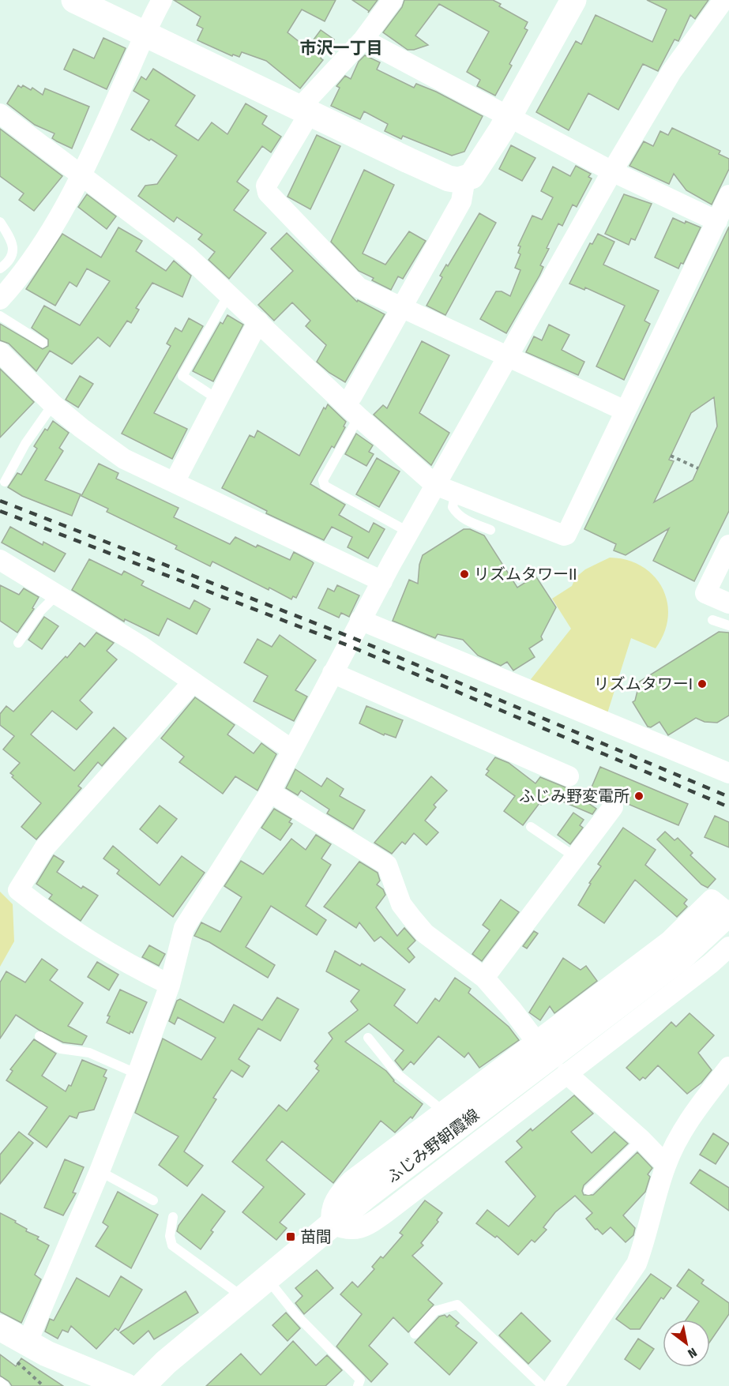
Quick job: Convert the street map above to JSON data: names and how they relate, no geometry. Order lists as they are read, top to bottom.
{
  "streets": {
    "main road": ["ふじみ野朝霞線"]
  },
  "districts": ["市沢一丁目"],
  "places": {
    "other": ["リズムタワーII", "リズムタワーI", "ふじみ野変電所"],
    "transit": ["苗間"]
  },
  "north": "bottom right"
}
